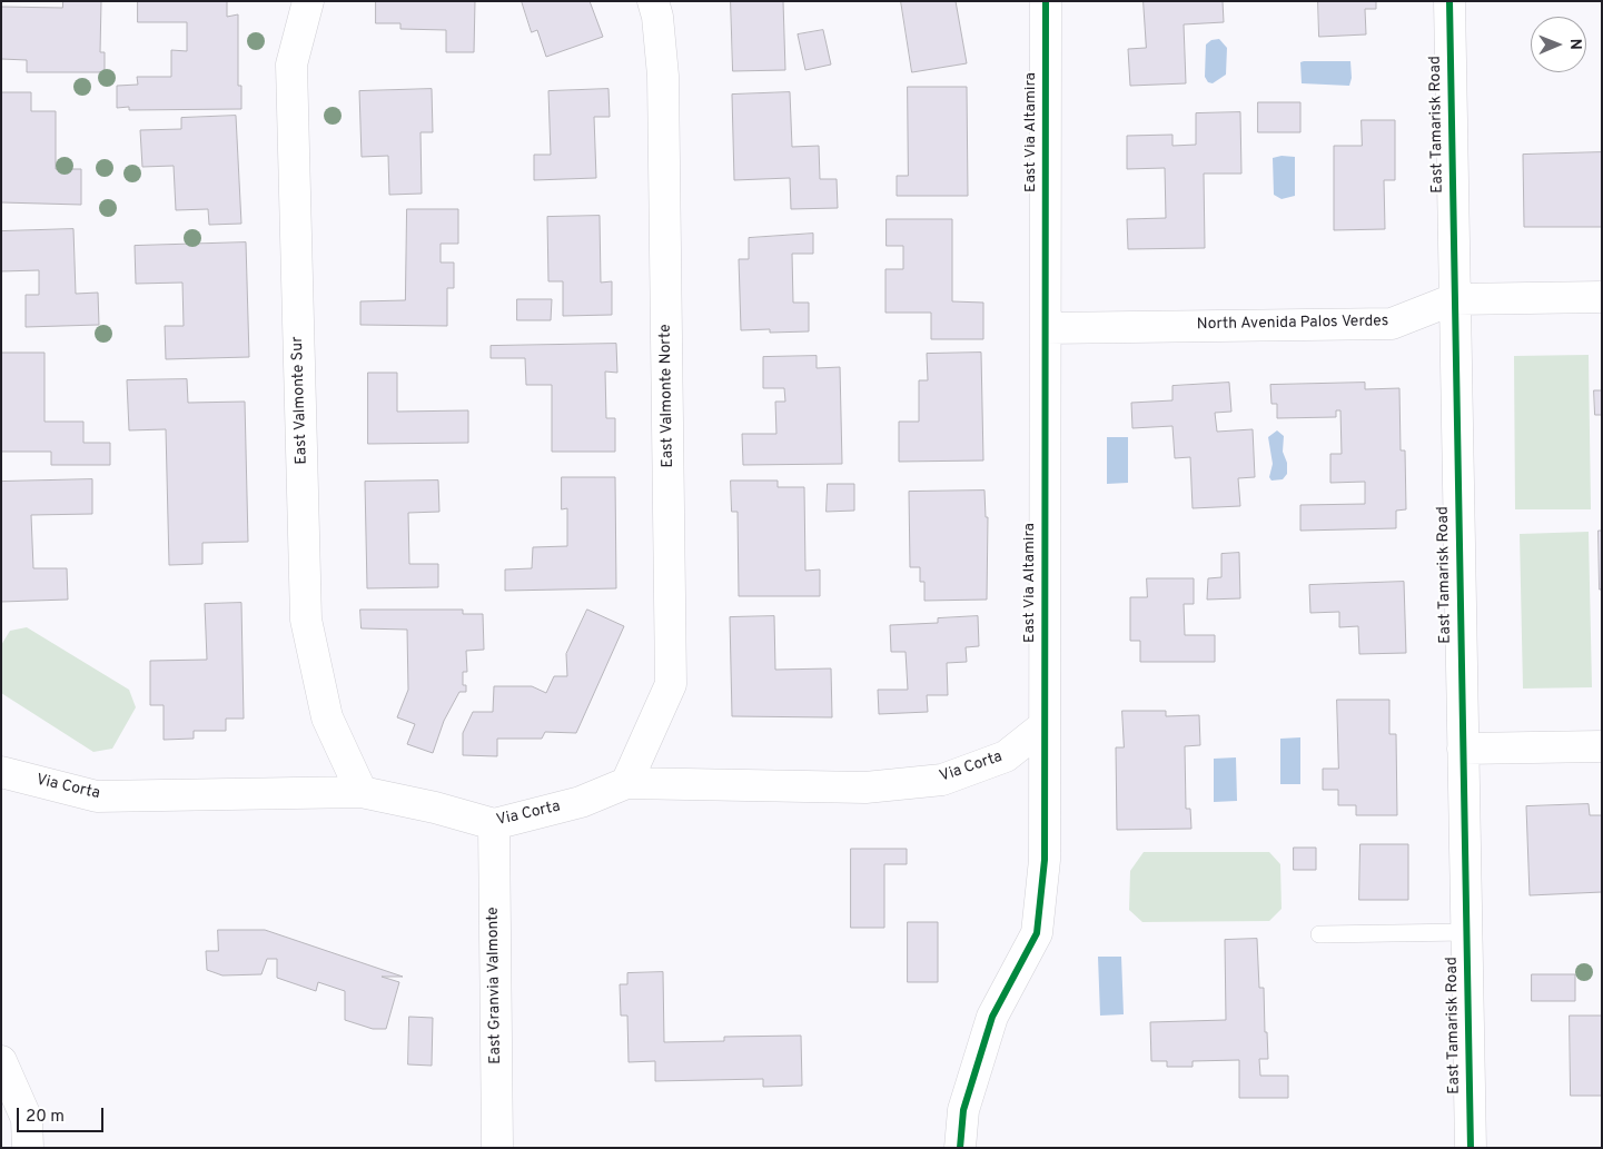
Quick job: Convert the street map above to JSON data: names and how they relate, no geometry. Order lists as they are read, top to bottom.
{
  "streets": {
    "street": [
      "East Tamarisk Road",
      "East Via Altamira",
      "North Avenida Palos Verdes",
      "East Valmonte Norte",
      "East Valmonte Sur",
      "Via Corta",
      "East Granvia Valmonte"
    ]
  },
  "crossings": [
    ["East Tamarisk Road", "North Avenida Palos Verdes"],
    ["East Via Altamira", "North Avenida Palos Verdes"],
    ["East Via Altamira", "Via Corta"],
    ["East Valmonte Norte", "Via Corta"],
    ["East Valmonte Sur", "Via Corta"],
    ["Via Corta", "East Granvia Valmonte"]
  ],
  "scale_bar": "20 m",
  "north": "right"
}
